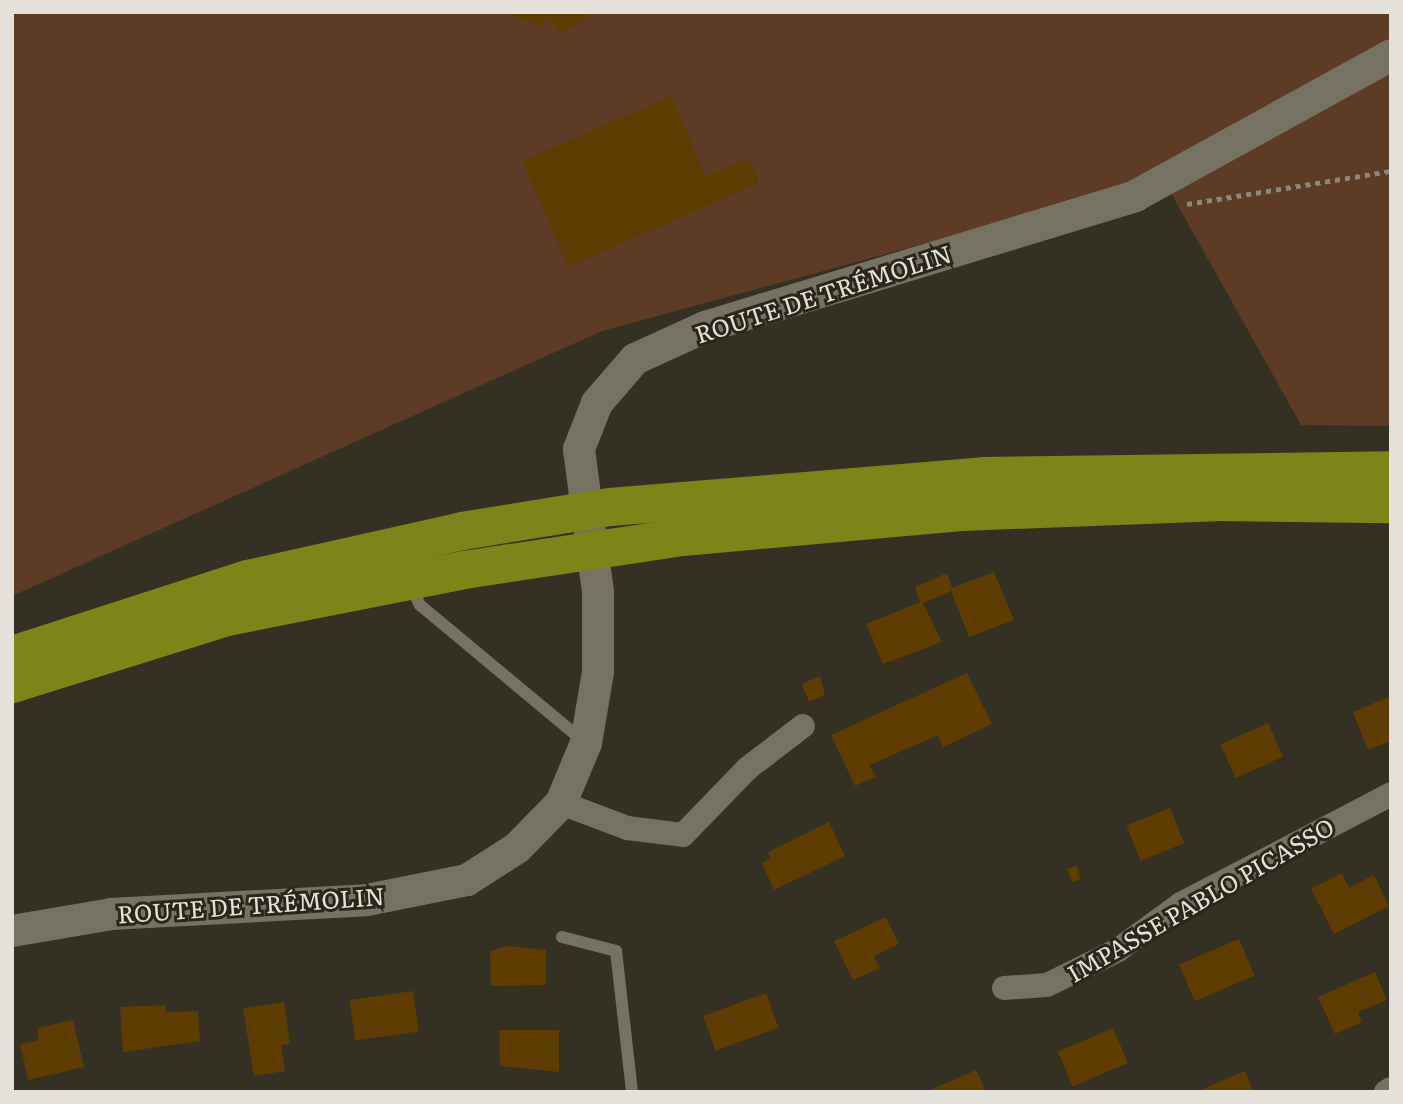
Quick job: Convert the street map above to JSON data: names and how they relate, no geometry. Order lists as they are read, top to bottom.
{
  "streets": {
    "street": ["ROUTE DE TRÉMOLIN", "IMPASSE PABLO PICASSO"]
  }
}
